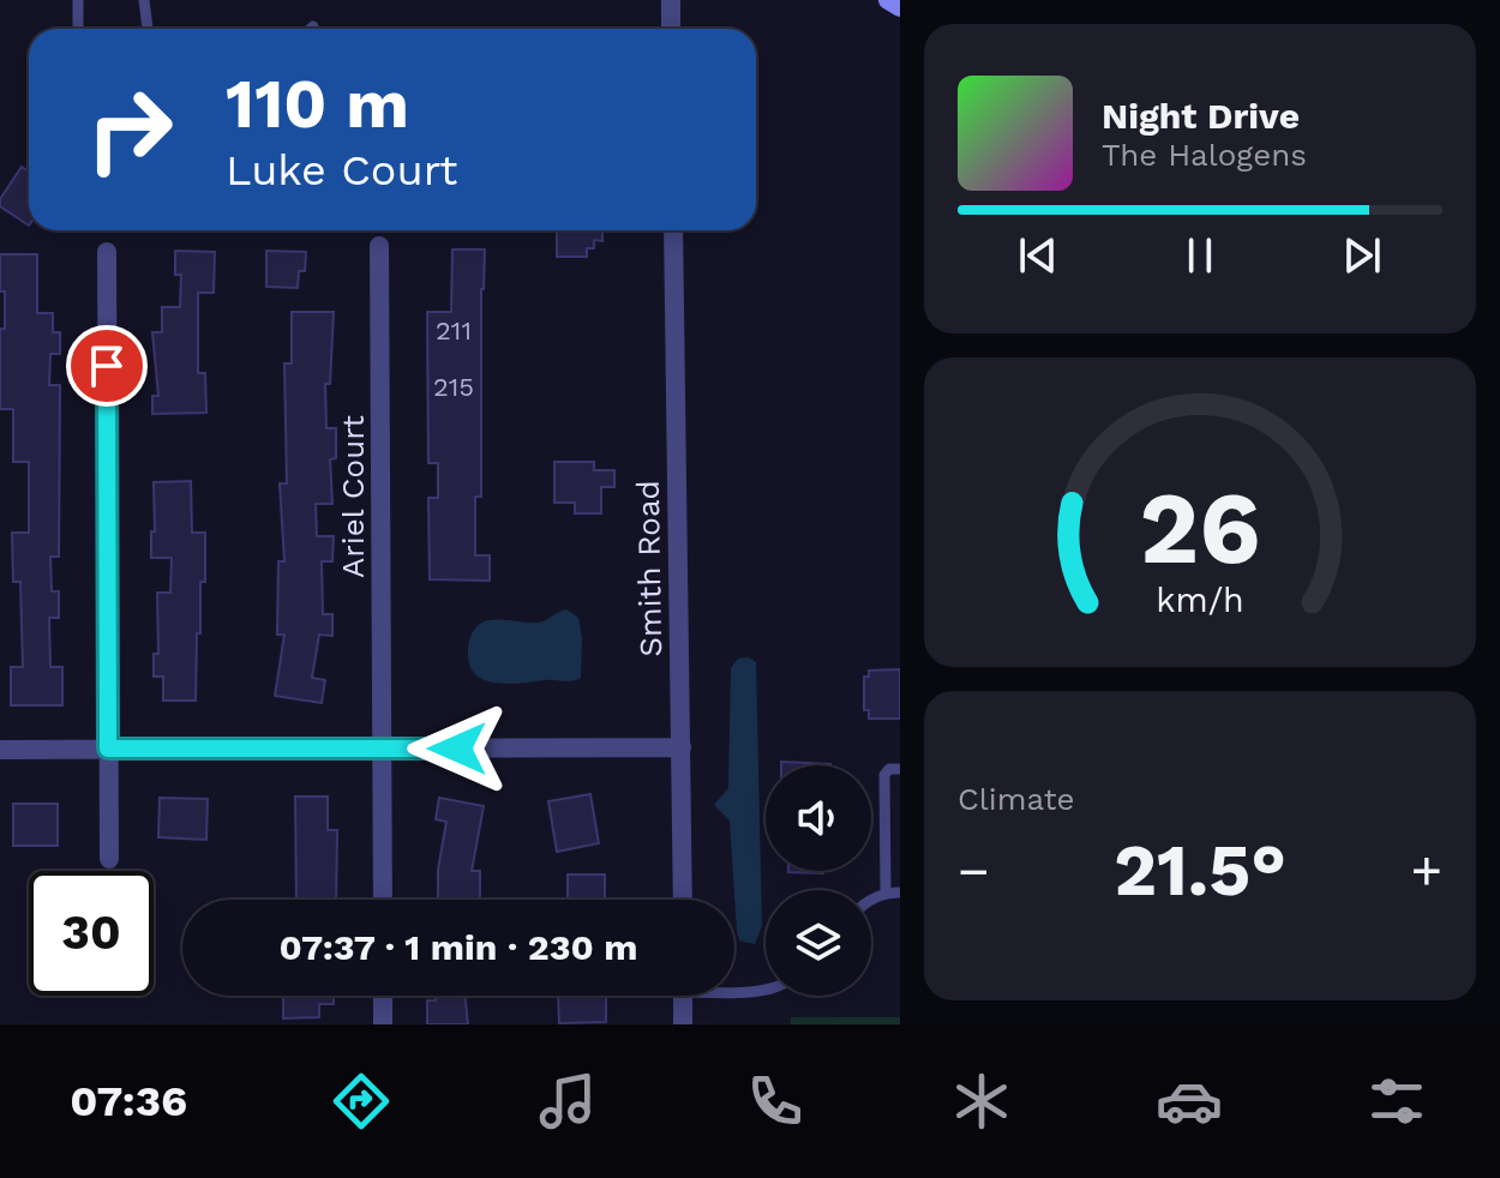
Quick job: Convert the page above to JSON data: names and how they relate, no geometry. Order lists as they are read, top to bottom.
{
  "streets": {
    "street": ["Ariel Court", "Smith Road"]
  },
  "house_numbers": ["211", "215"],
  "page": {
    "turn": ["110 m", "Luke Court"],
    "song": ["Night Drive", "The Halogens"],
    "tile": "Climate",
    "heat": ["−", "21.5°", "+"],
    "limit": "30",
    "trip": "07:37 · 1 min · 230 m",
    "tabs": "07:36",
    "gauge": ["26", "km/h"]
  }
}
